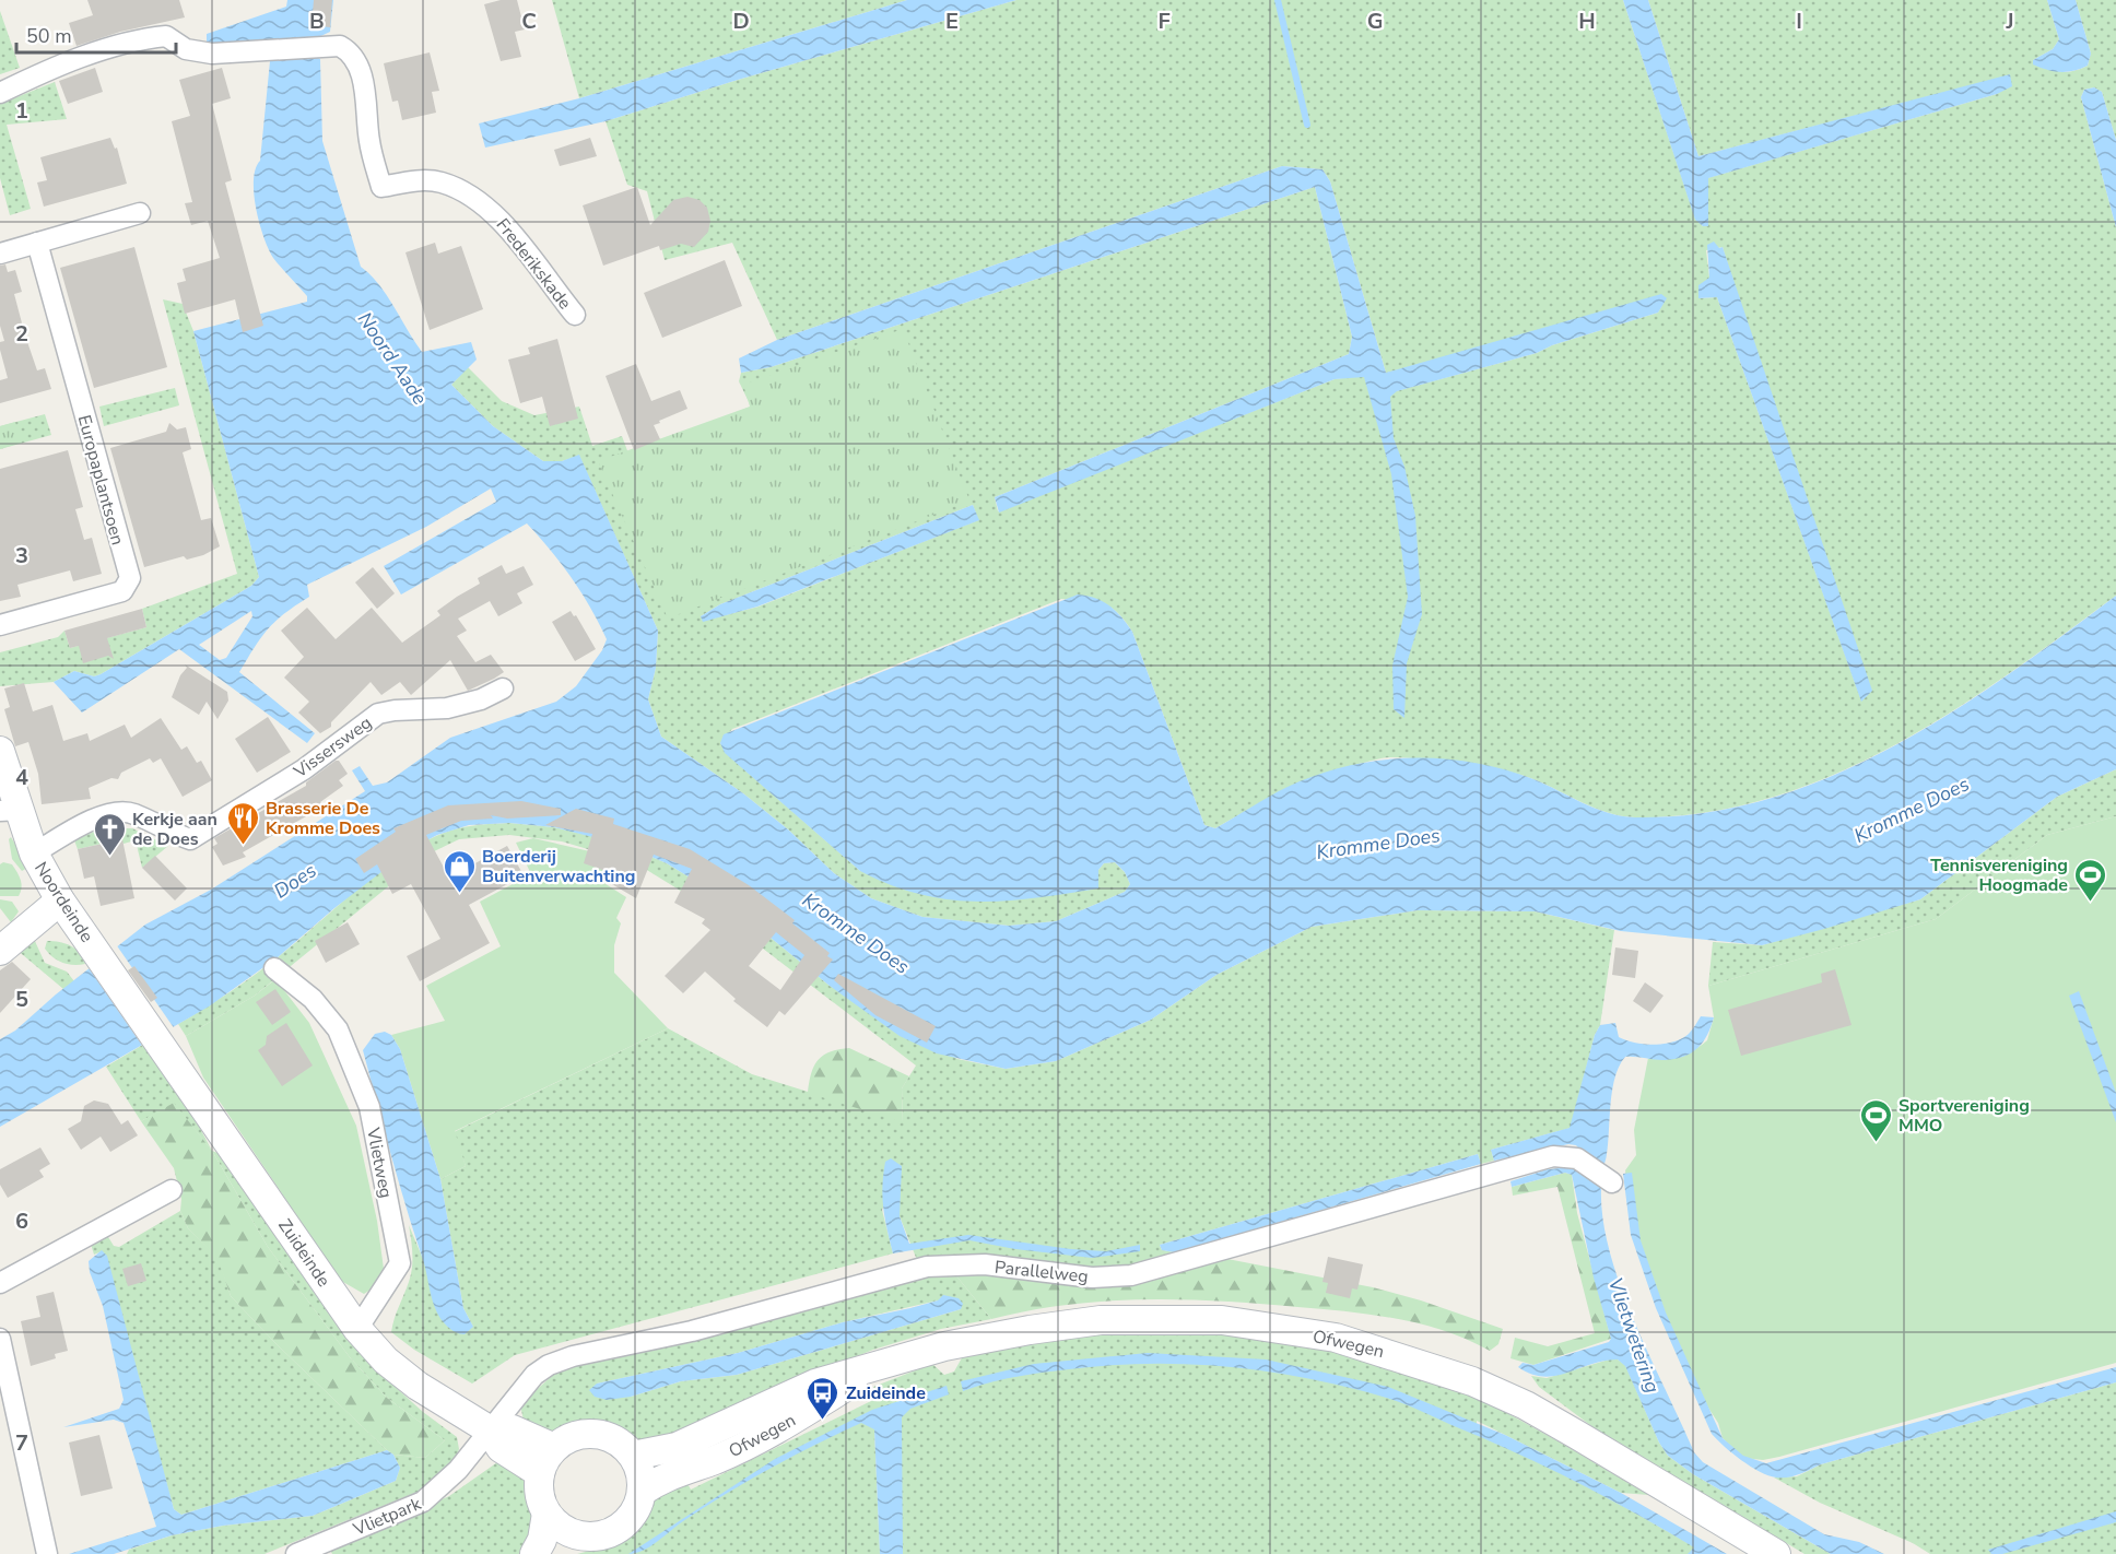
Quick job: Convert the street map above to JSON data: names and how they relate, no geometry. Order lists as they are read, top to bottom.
{
  "streets": {
    "main road": ["Noordeinde", "Zuideinde", "Ofwegen"],
    "street": [
      "Frederikskade",
      "Europaplantsoen",
      "Vissersweg",
      "Vlietweg",
      "Parallelweg",
      "Vlietpark"
    ]
  },
  "crossings": [
    ["Vissersweg", "Noordeinde"],
    ["Noordeinde", "Zuideinde"],
    ["Vlietweg", "Zuideinde"],
    ["Zuideinde", "Parallelweg"],
    ["Zuideinde", "Ofwegen"],
    ["Zuideinde", "Vlietpark"],
    ["Parallelweg", "Vlietpark"]
  ],
  "water": [
    "Noord Aade",
    "Kromme Does",
    "Does",
    "Vlietwetering"
  ],
  "places": {
    "restaurant": ["Brasserie De Kromme Does"],
    "church": ["Kerkje aan de Does"],
    "shop": ["Boerderij Buitenverwachting"],
    "sports": ["Tennisvereniging Hoogmade", "Sportvereniging MMO"],
    "bus stop": ["Zuideinde"]
  },
  "scale_bar": "50 m",
  "grid": {
    "columns": [
      "B",
      "C",
      "D",
      "E",
      "F",
      "G",
      "H",
      "I",
      "J"
    ],
    "rows": [
      "1",
      "2",
      "3",
      "4",
      "5",
      "6",
      "7"
    ]
  }
}
